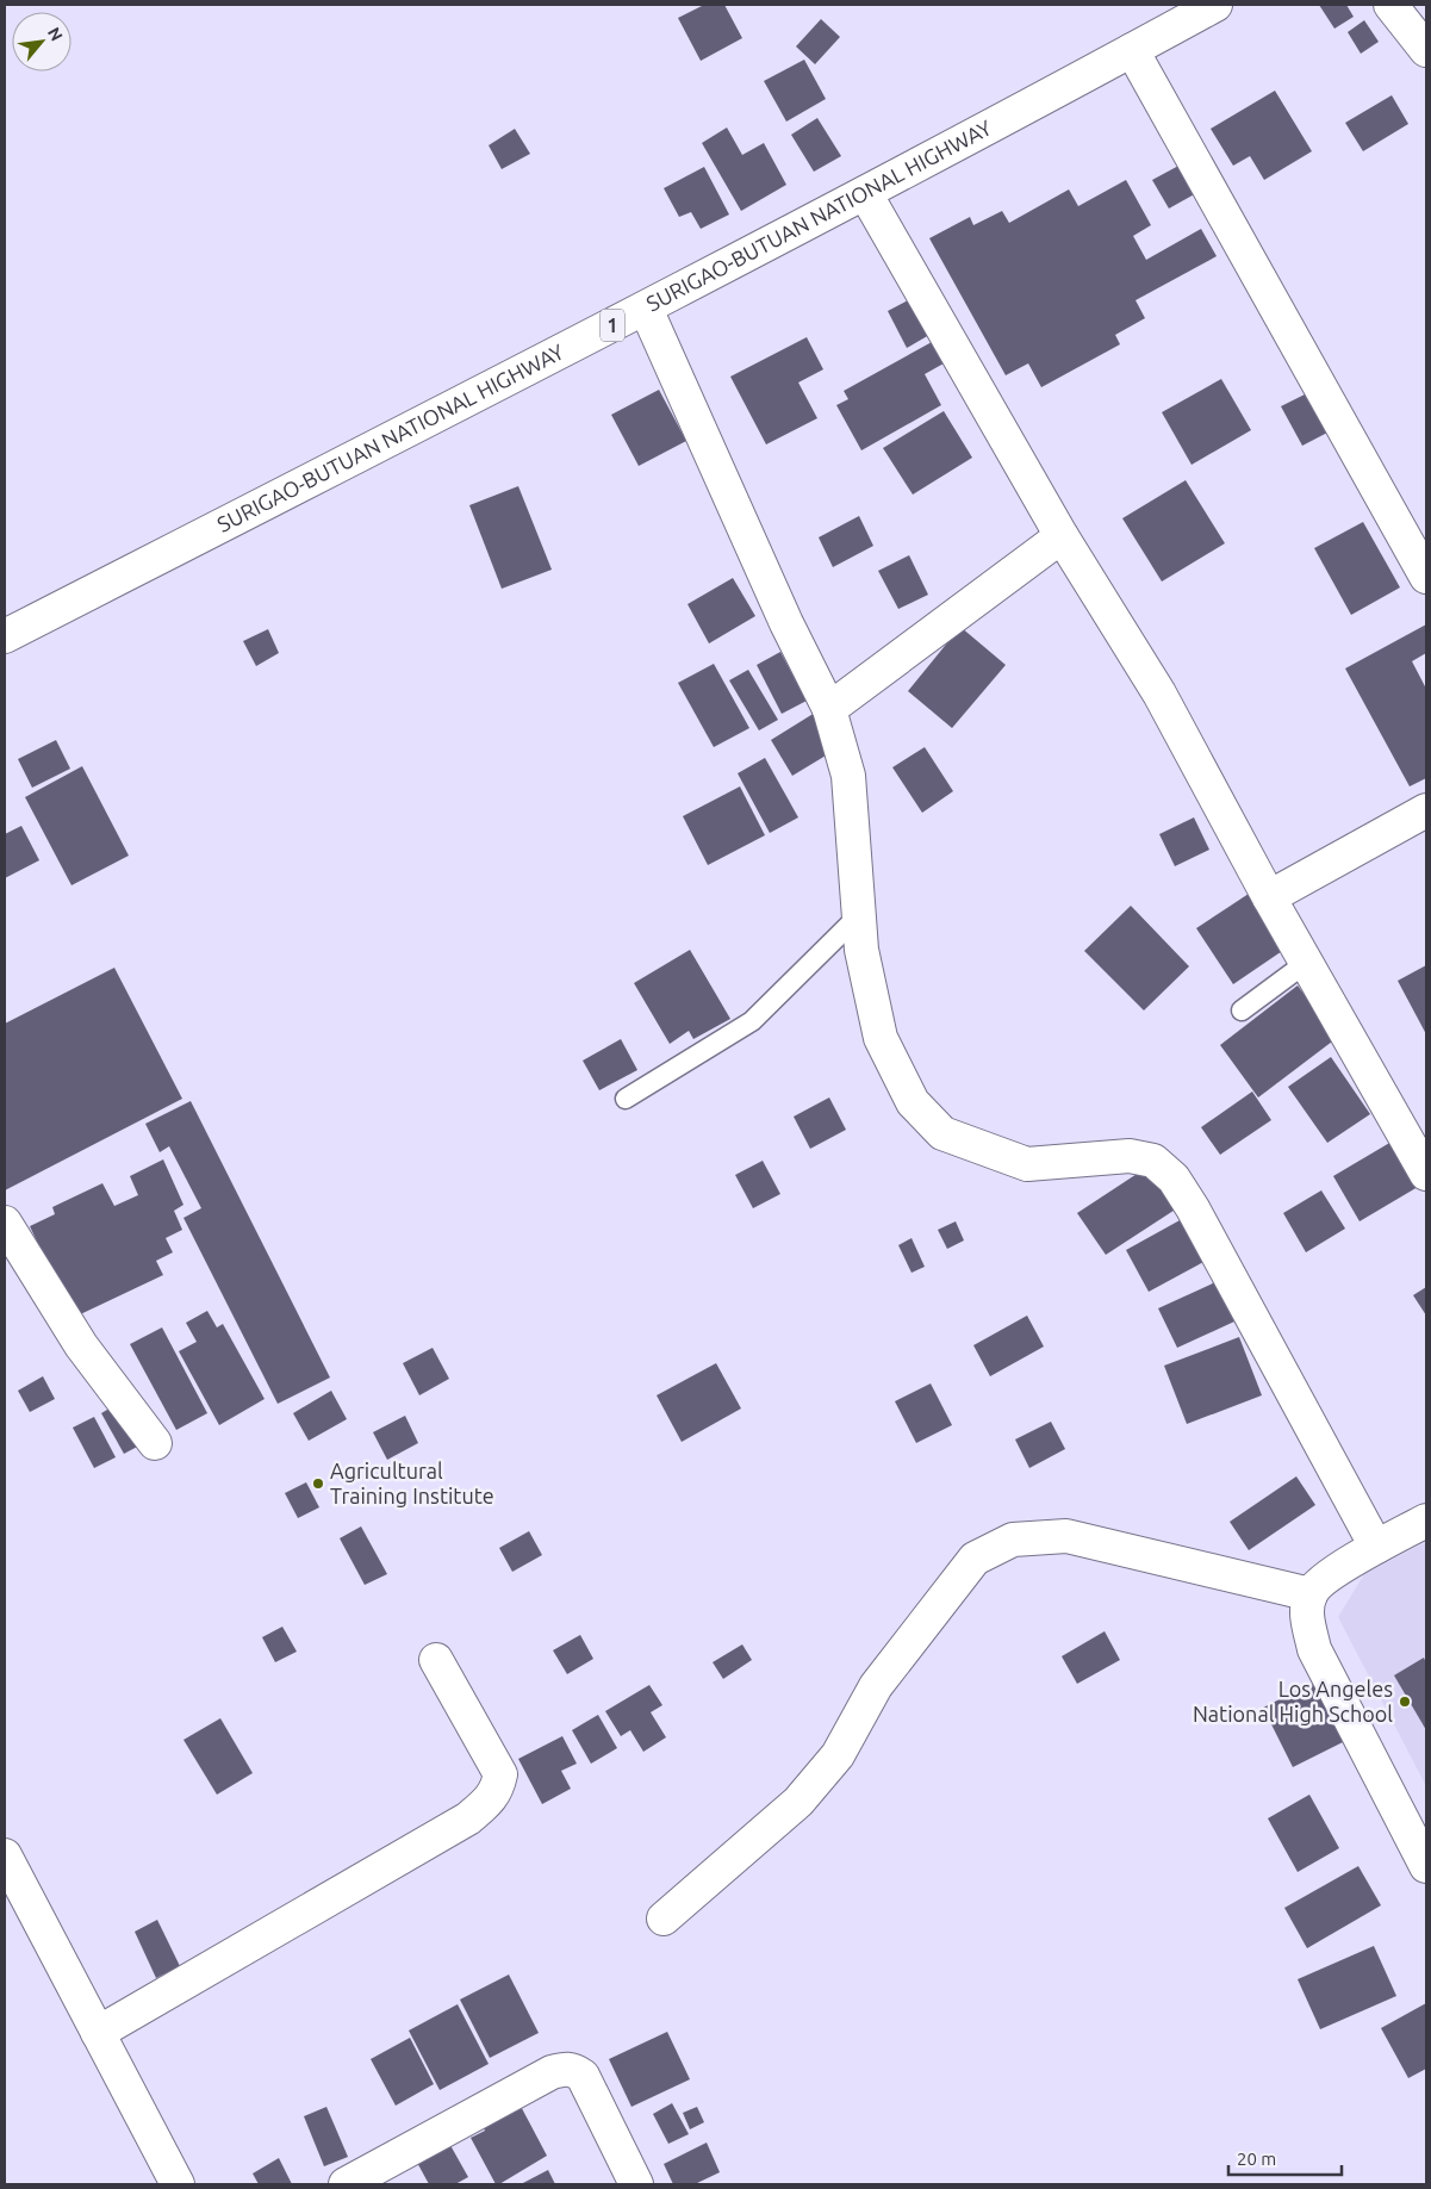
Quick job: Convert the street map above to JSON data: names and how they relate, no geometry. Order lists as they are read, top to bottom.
{
  "streets": {
    "main road": ["SURIGAO-BUTUAN NATIONAL HIGHWAY", "1"]
  },
  "places": ["Agricultural Training Institute", "Los Angeles National High School"],
  "scale_bar": "20 m",
  "north": "top right"
}
